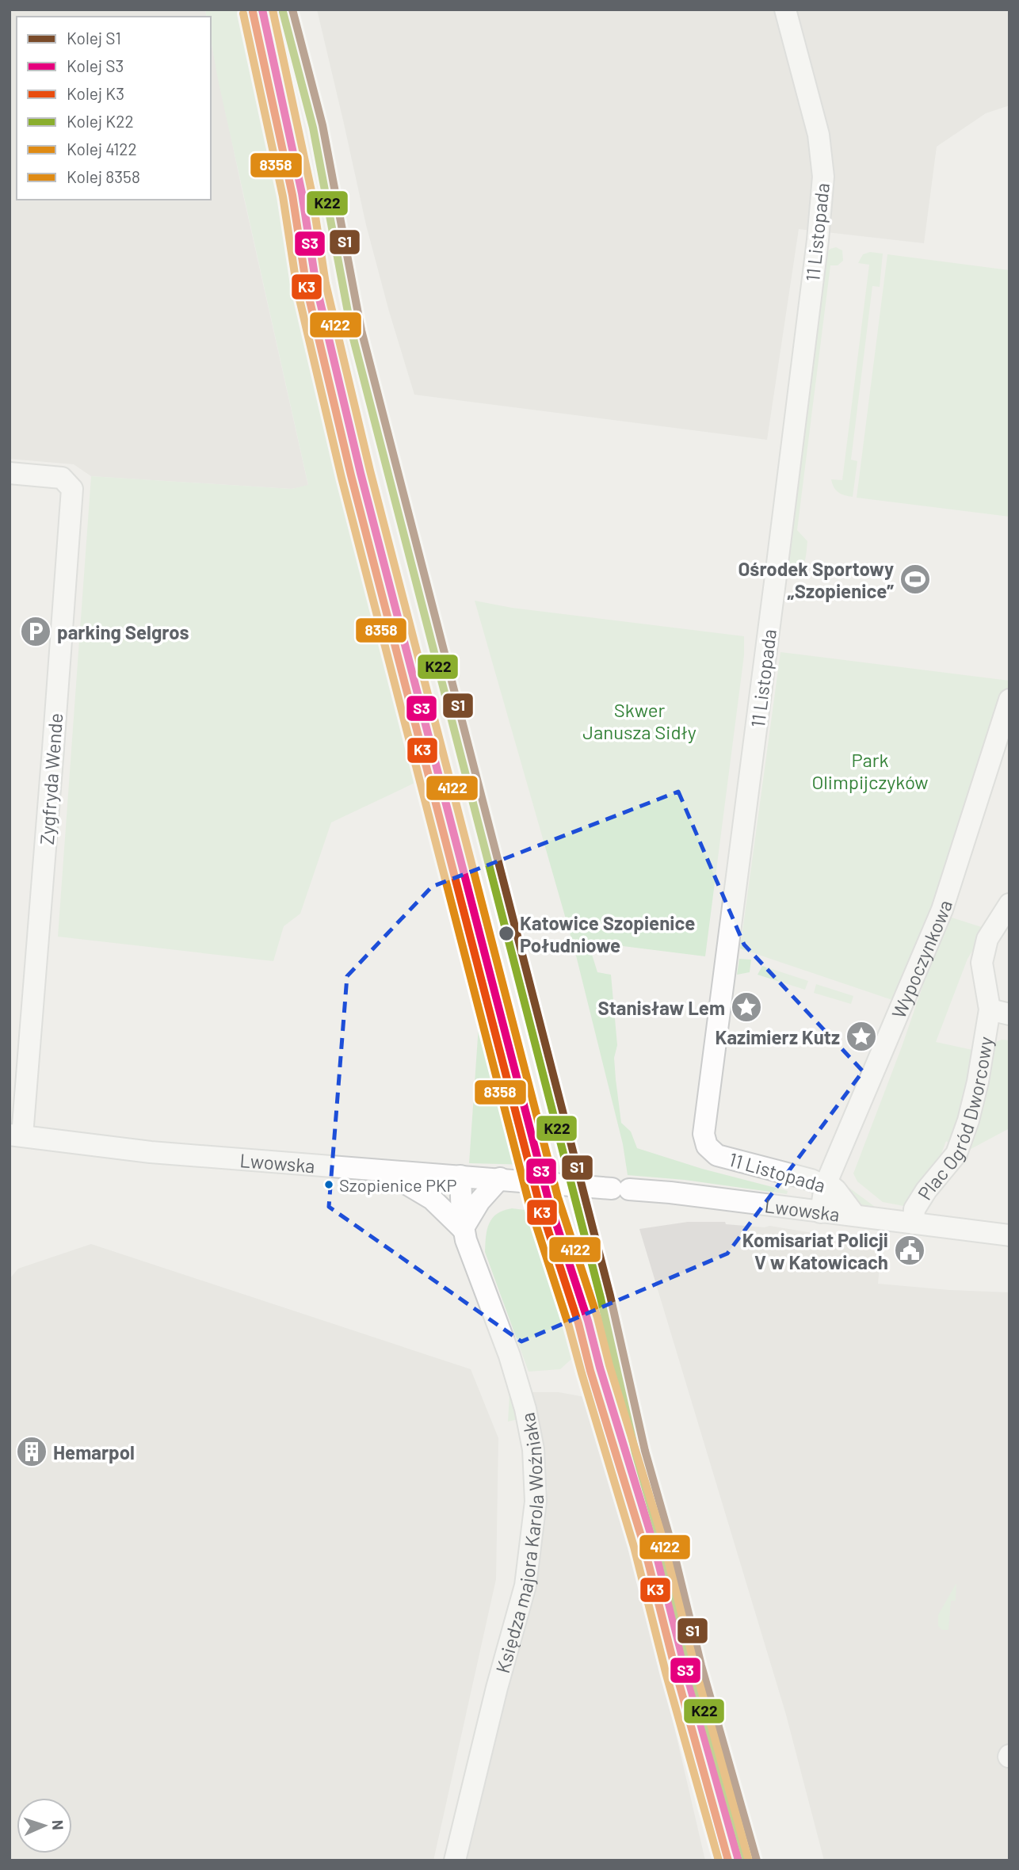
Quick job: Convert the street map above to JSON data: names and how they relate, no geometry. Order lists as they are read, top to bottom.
{
  "streets": {
    "street": [
      "11 Listopada",
      "Zygfryda Wende",
      "Wypoczynkowa",
      "Plac Ogród Dworcowy",
      "Lwowska",
      "Księdza majora Karola Woźniaka"
    ]
  },
  "crossings": [
    ["11 Listopada", "Wypoczynkowa"],
    ["11 Listopada", "Lwowska"],
    ["Zygfryda Wende", "Lwowska"],
    ["Wypoczynkowa", "Lwowska"],
    ["Plac Ogród Dworcowy", "Lwowska"],
    ["Lwowska", "Księdza majora Karola Woźniaka"]
  ],
  "parks": ["Skwer Janusza Sidły", "Park Olimpijczyków"],
  "places": {
    "sports": ["Ośrodek Sportowy „Szopienice”"],
    "parking": ["parking Selgros"],
    "other": ["Katowice Szopienice Południowe", "Szopienice PKP"],
    "place": ["Stanisław Lem", "Kazimierz Kutz"],
    "public building": ["Komisariat Policji V w Katowicach"],
    "building": ["Hemarpol"]
  },
  "lines": [
    "rail line S1",
    "rail line S3",
    "rail line 4122",
    "rail line K3",
    "rail line K22",
    "rail line 8358"
  ],
  "legend": [
    "Kolej S1",
    "Kolej S3",
    "Kolej K3",
    "Kolej K22",
    "Kolej 4122",
    "Kolej 8358"
  ],
  "north": "right"
}
